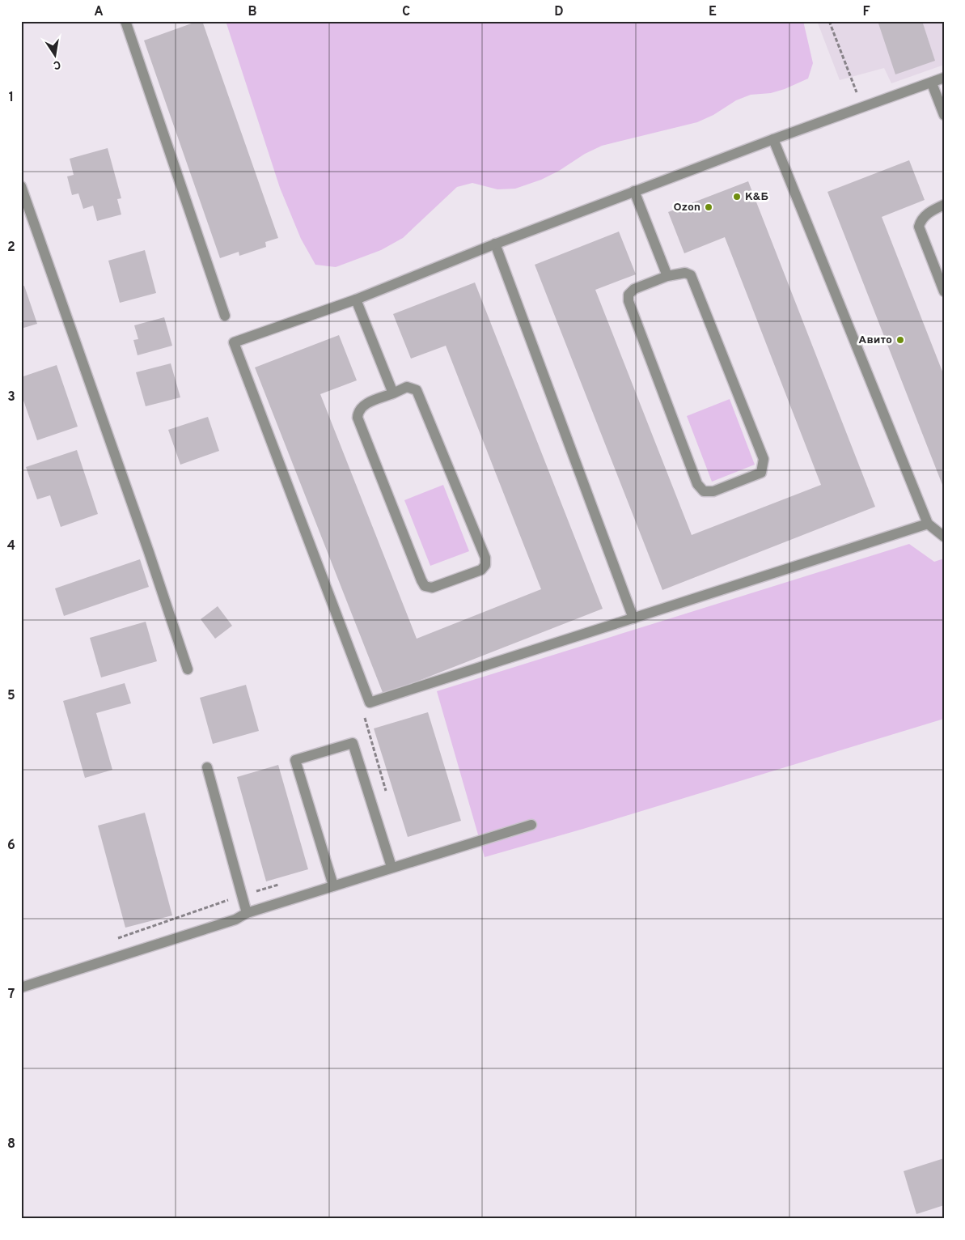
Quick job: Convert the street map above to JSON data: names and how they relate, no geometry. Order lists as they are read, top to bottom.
{
  "places": ["К&Б", "Ozon", "Авито"],
  "north": "bottom",
  "grid": {
    "columns": [
      "A",
      "B",
      "C",
      "D",
      "E",
      "F"
    ],
    "rows": [
      "1",
      "2",
      "3",
      "4",
      "5",
      "6",
      "7",
      "8"
    ]
  }
}
